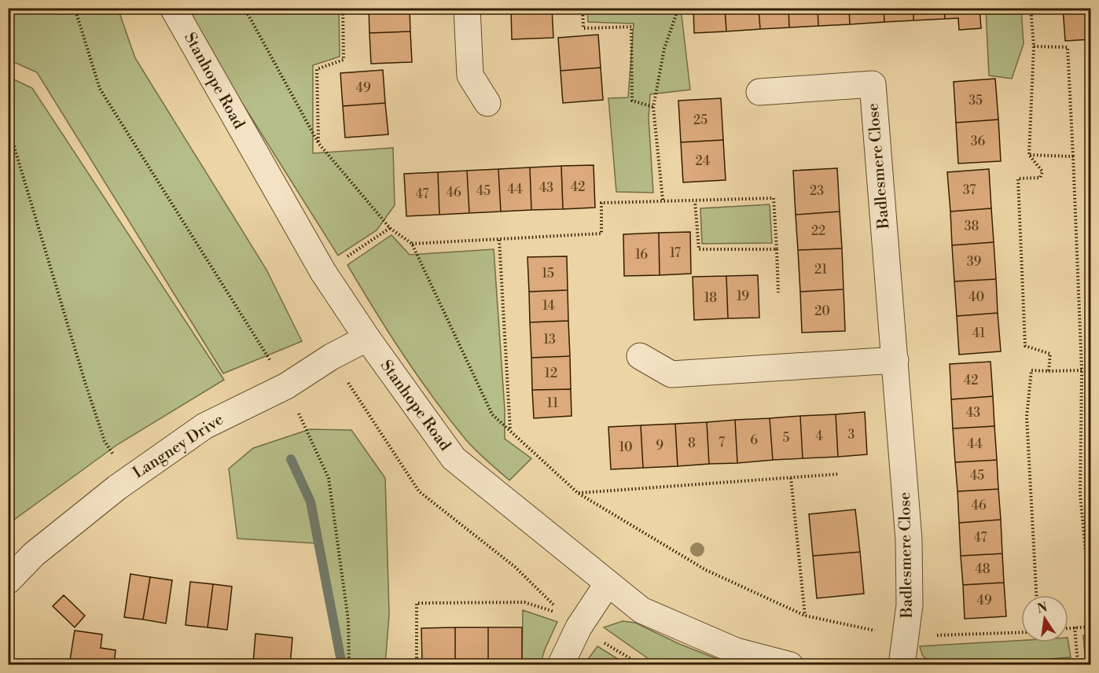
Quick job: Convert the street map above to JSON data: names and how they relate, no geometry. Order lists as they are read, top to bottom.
{
  "streets": {
    "street": ["Stanhope Road", "Badlesmere Close", "Langney Drive"]
  },
  "crossings": [
    ["Stanhope Road", "Langney Drive"]
  ],
  "house_numbers": [
    "49",
    "35",
    "25",
    "36",
    "24",
    "42",
    "43",
    "44",
    "37",
    "45",
    "23",
    "46",
    "47",
    "38",
    "22",
    "17",
    "16",
    "39",
    "21",
    "15",
    "19",
    "40",
    "18",
    "14",
    "20",
    "41",
    "13",
    "12",
    "42",
    "11",
    "43",
    "3",
    "4",
    "5",
    "6",
    "7",
    "8",
    "44",
    "9",
    "10",
    "45",
    "46",
    "47",
    "48",
    "49"
  ],
  "north": "top"
}
